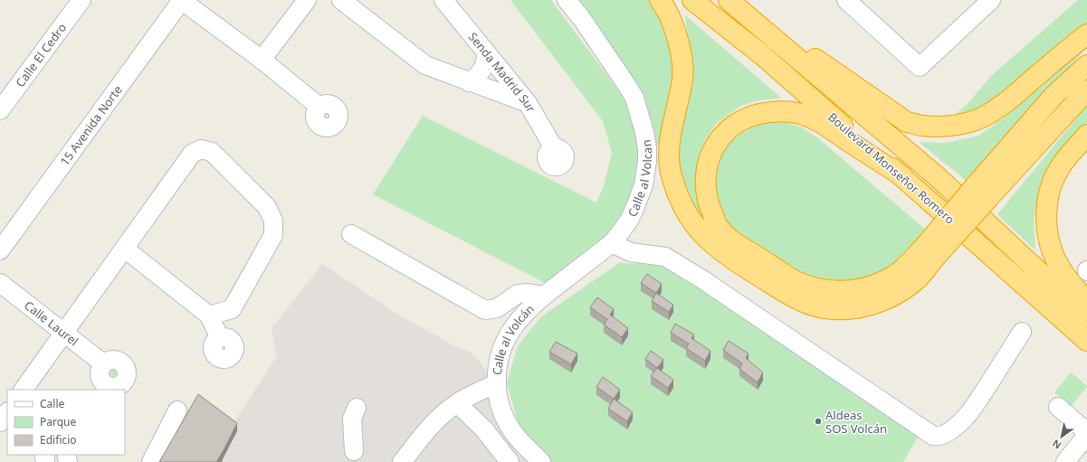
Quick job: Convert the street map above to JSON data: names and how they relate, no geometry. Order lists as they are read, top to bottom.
{
  "streets": {
    "highway": ["Boulevard Monseñor Romero"],
    "street": [
      "Calle El Cedro",
      "Senda Madrid Sur",
      "15 Avenida Norte",
      "Calle al Volcan",
      "Calle Laurel",
      "Calle al Volcán"
    ]
  },
  "crossings": [
    ["Calle al Volcan", "Calle al Volcán"]
  ],
  "places": ["Aldeas SOS Volcán"],
  "legend": ["Calle", "Parque", "Edificio"],
  "north": "bottom left"
}
